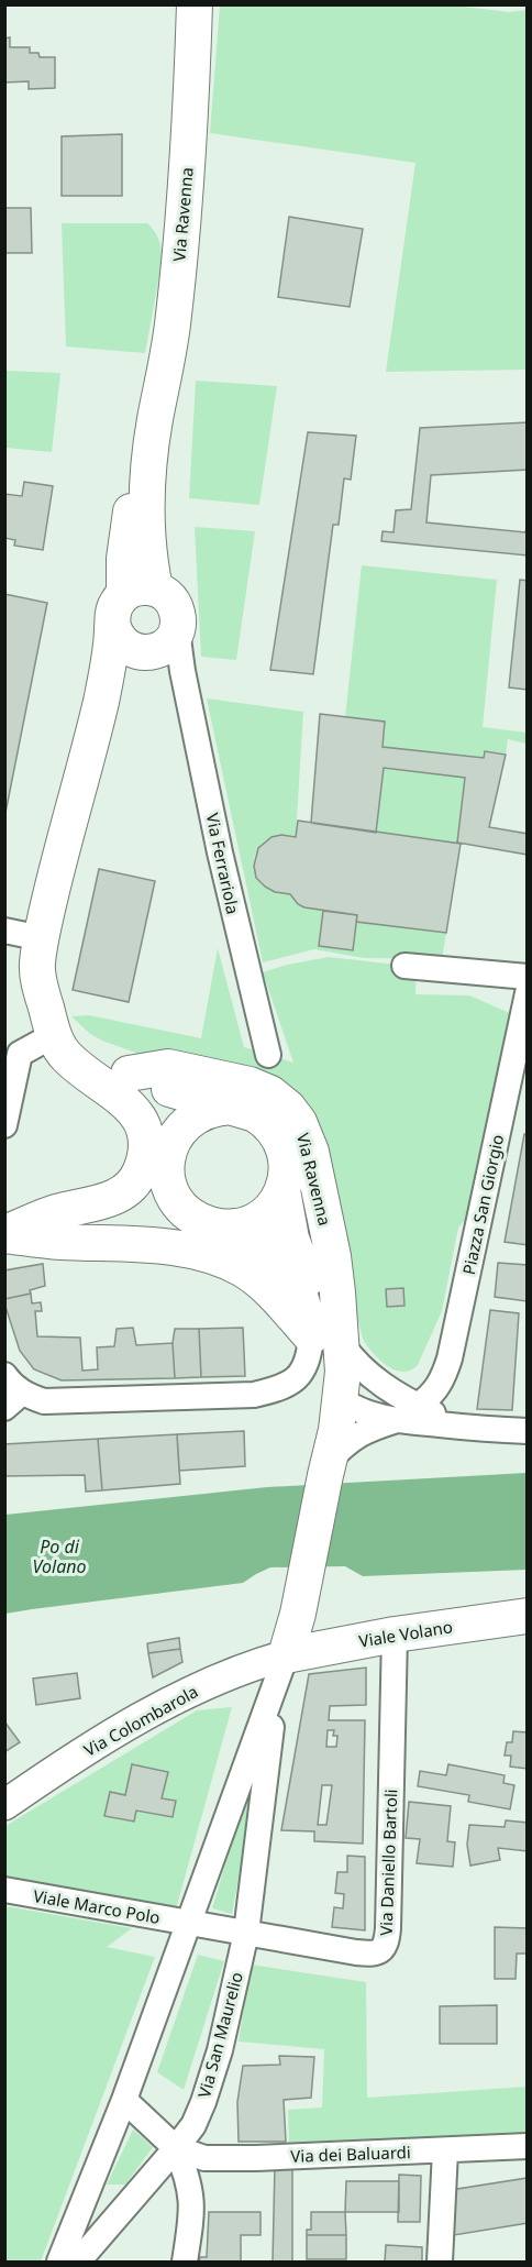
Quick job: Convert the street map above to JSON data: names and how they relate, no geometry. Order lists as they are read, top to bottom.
{
  "streets": {
    "main road": ["Via Ravenna", "Viale Volano", "Via San Maurelio"],
    "street": [
      "Via Ferrariola",
      "Piazza San Giorgio",
      "Via Colombarola",
      "Via Daniello Bartoli",
      "Viale Marco Polo",
      "Via dei Baluardi"
    ]
  },
  "crossings": [
    ["Via Ravenna", "Via Ferrariola"],
    ["Viale Volano", "Via Colombarola"],
    ["Viale Volano", "Via Daniello Bartoli"],
    ["Viale Volano", "Via San Maurelio"],
    ["Via Colombarola", "Via San Maurelio"],
    ["Via Daniello Bartoli", "Via San Maurelio"],
    ["Viale Marco Polo", "Via San Maurelio"],
    ["Via San Maurelio", "Via dei Baluardi"]
  ],
  "water": ["Po di Volano"]
}
